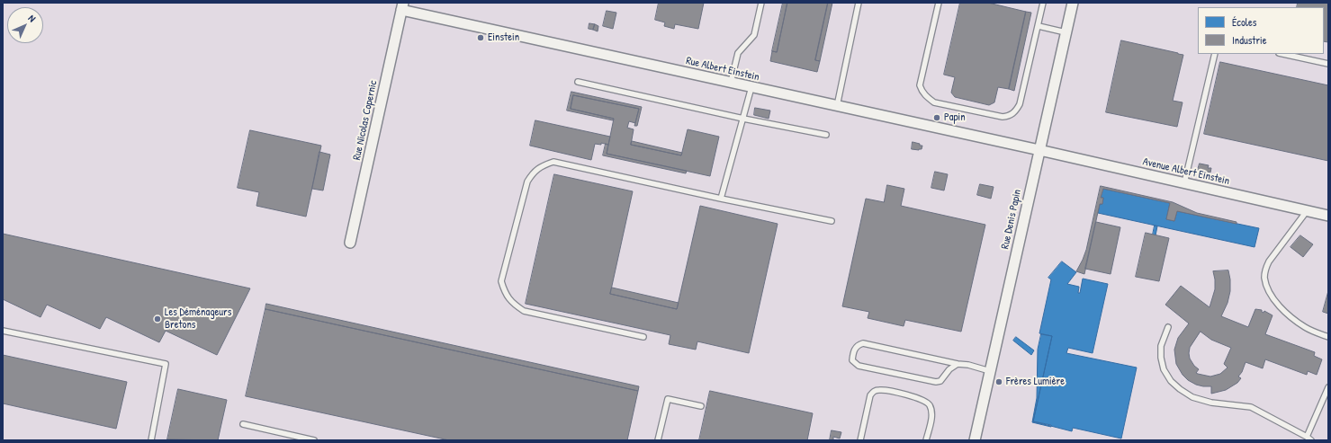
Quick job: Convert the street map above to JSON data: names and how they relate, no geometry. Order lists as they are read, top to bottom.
{
  "streets": {
    "street": [
      "Rue Albert Einstein",
      "Rue Nicolas Copernic",
      "Avenue Albert Einstein",
      "Rue Denis Papin"
    ]
  },
  "crossings": [
    ["Rue Albert Einstein", "Rue Nicolas Copernic"],
    ["Rue Albert Einstein", "Avenue Albert Einstein"],
    ["Rue Albert Einstein", "Rue Denis Papin"],
    ["Avenue Albert Einstein", "Rue Denis Papin"]
  ],
  "places": [
    "Einstein",
    "Papin",
    "Les Déménageurs Bretons",
    "Frères Lumière"
  ],
  "legend": ["Écoles", "Industrie"],
  "north": "top right"
}
